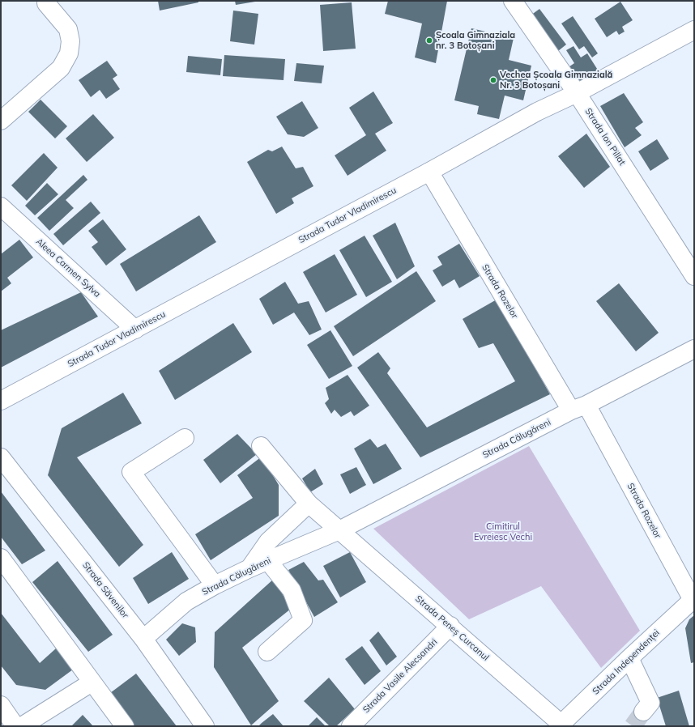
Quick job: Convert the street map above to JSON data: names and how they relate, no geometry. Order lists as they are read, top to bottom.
{
  "streets": {
    "street": [
      "Strada Ion Pillat",
      "Strada Tudor Vladimirescu",
      "Aleea Carmen Sylva",
      "Strada Rozelor",
      "Strada Călugăreni",
      "Strada Săvenilor",
      "Strada Peneș Curcanul",
      "Strada Independenței",
      "Strada Vasile Alecsandri"
    ]
  },
  "crossings": [
    ["Strada Ion Pillat", "Strada Tudor Vladimirescu"],
    ["Strada Tudor Vladimirescu", "Aleea Carmen Sylva"],
    ["Strada Tudor Vladimirescu", "Strada Rozelor"],
    ["Strada Rozelor", "Strada Călugăreni"],
    ["Strada Rozelor", "Strada Independenței"],
    ["Strada Călugăreni", "Strada Săvenilor"],
    ["Strada Călugăreni", "Strada Peneș Curcanul"],
    ["Strada Peneș Curcanul", "Strada Independenței"],
    ["Strada Peneș Curcanul", "Strada Vasile Alecsandri"]
  ],
  "parks": ["Cimitirul Evreiesc Vechi"],
  "places": ["Școala Gimnaziala nr. 3 Botoșani", "Vechea Școala Gimnazială Nr. 3 Botoșani"]
}
